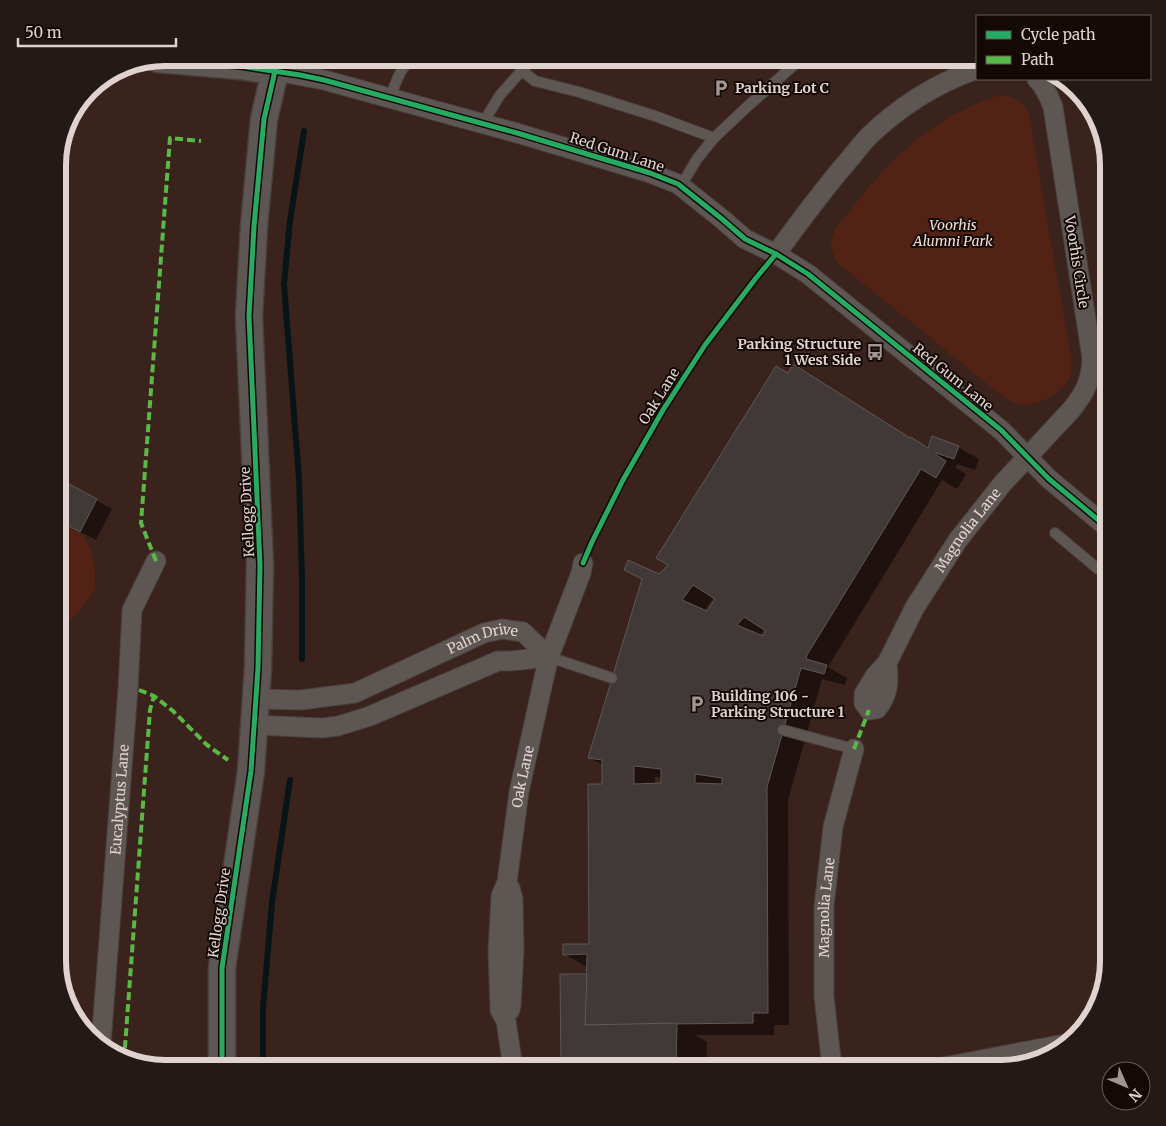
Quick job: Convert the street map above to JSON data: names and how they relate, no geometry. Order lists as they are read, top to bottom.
{
  "streets": {
    "street": [
      "Red Gum Lane",
      "Voorhis Circle",
      "Oak Lane",
      "Kellogg Drive",
      "Magnolia Lane",
      "Palm Drive",
      "Eucalyptus Lane"
    ]
  },
  "crossings": [
    ["Red Gum Lane", "Voorhis Circle"],
    ["Red Gum Lane", "Magnolia Lane"],
    ["Voorhis Circle", "Magnolia Lane"],
    ["Oak Lane", "Palm Drive"],
    ["Kellogg Drive", "Palm Drive"]
  ],
  "parks": ["Voorhis Alumni Park"],
  "places": {
    "parking": ["Parking Lot C", "Building 106 - Parking Structure 1"],
    "bus stop": ["Parking Structure 1 West Side"]
  },
  "legend": ["Cycle path", "Path"],
  "scale_bar": "50 m",
  "north": "bottom right"
}
